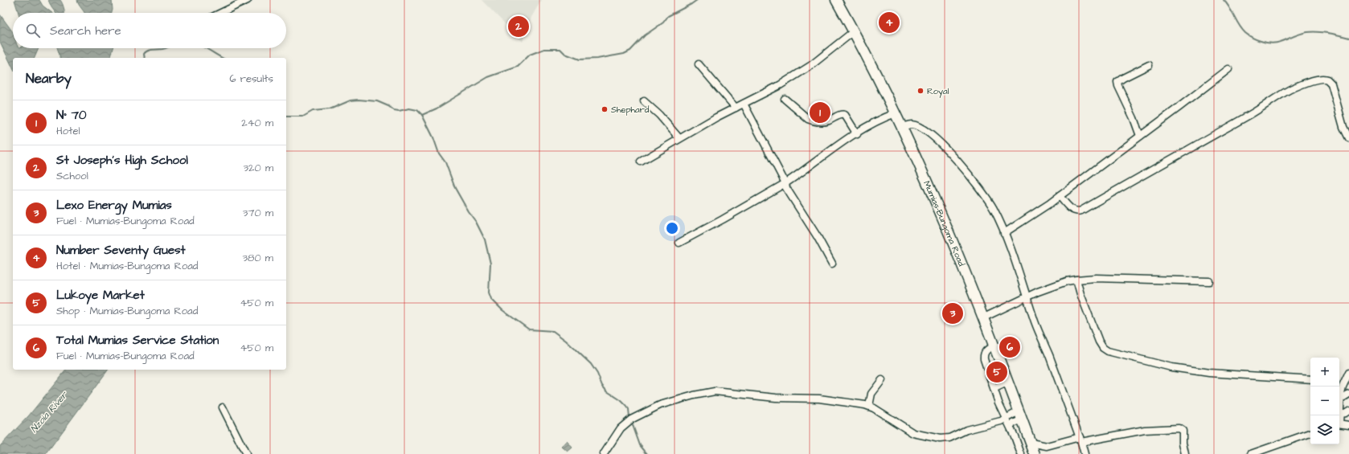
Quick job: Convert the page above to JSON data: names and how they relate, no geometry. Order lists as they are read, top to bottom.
{
  "streets": {
    "highway": ["Mumias-Bungoma Road"]
  },
  "water": ["Nzoia River"],
  "places": ["Royal", "Shephard"],
  "page": {
    "pins": [
      "4",
      "2",
      "1",
      "3",
      "6",
      "5"
    ],
    "search": "Search here",
    "heading": ["Nearby", "6 results"],
    "list": [
      {
        "mark": "1",
        "name": "N° 70",
        "note": "Hotel",
        "value": "240 m"
      },
      {
        "mark": "2",
        "name": "St Joseph's High School",
        "note": "School",
        "value": "320 m"
      },
      {
        "mark": "3",
        "name": "Lexo Energy Mumias",
        "note": "Fuel · Mumias-Bungoma Road",
        "value": "370 m"
      },
      {
        "mark": "4",
        "name": "Number Seventy Guest",
        "note": "Hotel · Mumias-Bungoma Road",
        "value": "380 m"
      },
      {
        "mark": "5",
        "name": "Lukoye Market",
        "note": "Shop · Mumias-Bungoma Road",
        "value": "450 m"
      },
      {
        "mark": "6",
        "name": "Total Mumias Service Station",
        "note": "Fuel · Mumias-Bungoma Road",
        "value": "450 m"
      }
    ],
    "map_buttons": ["+", "−"]
  }
}
